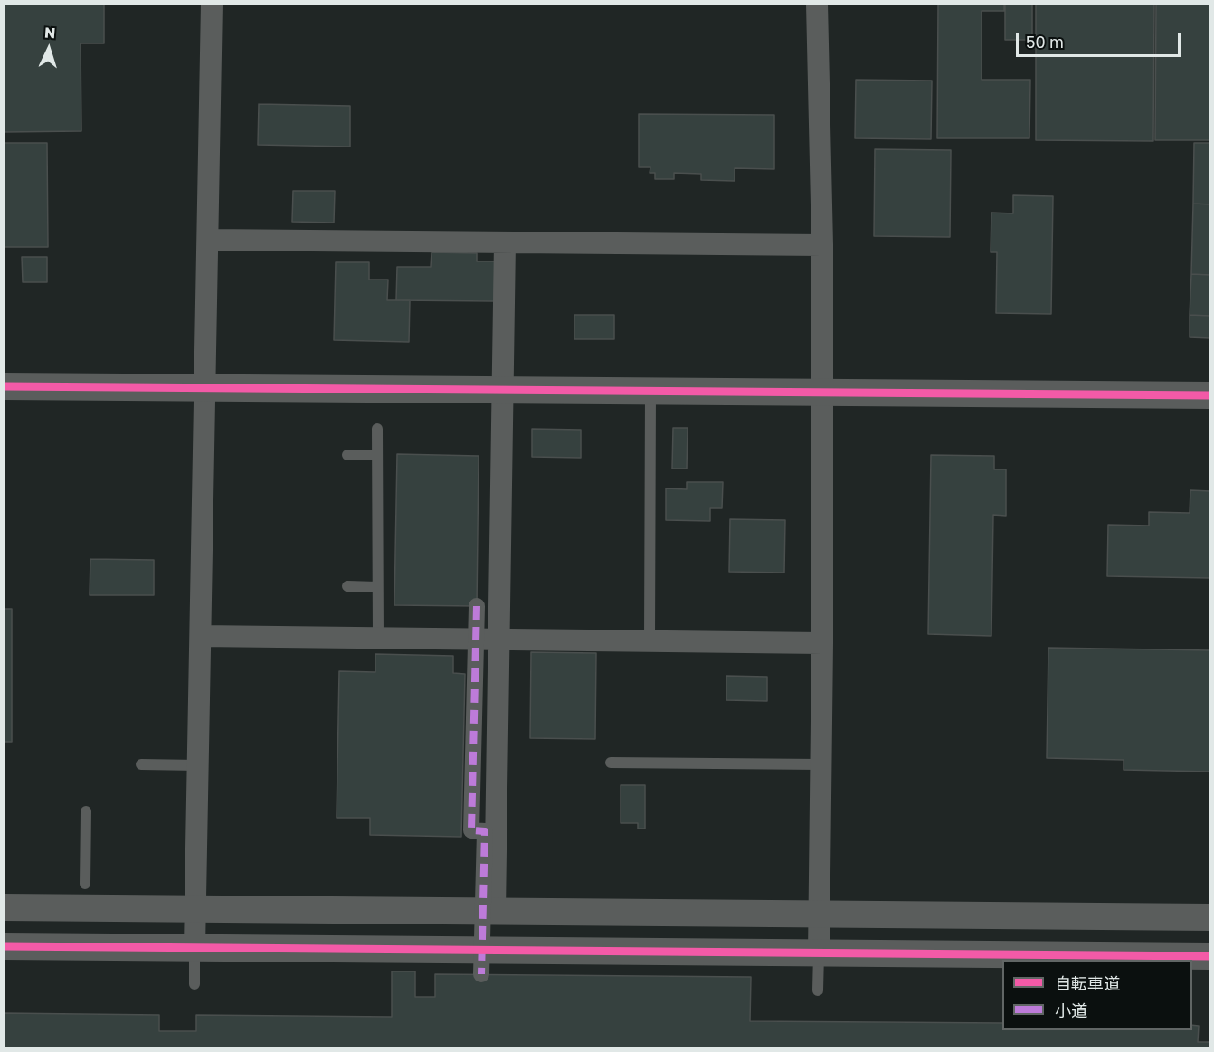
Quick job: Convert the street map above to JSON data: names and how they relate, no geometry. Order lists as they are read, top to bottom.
{
  "legend": ["自転車道", "小道"],
  "scale_bar": "50 m",
  "north": "top"
}
